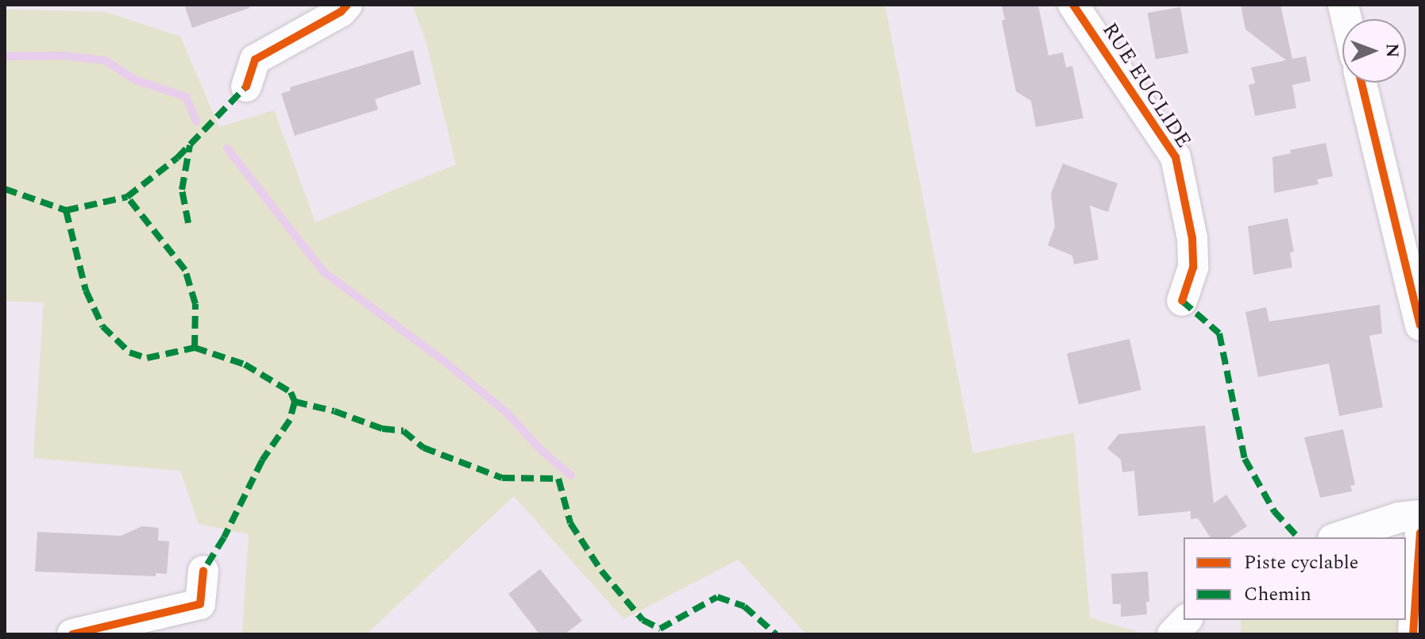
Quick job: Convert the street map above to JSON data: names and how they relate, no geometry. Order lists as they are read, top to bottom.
{
  "streets": {
    "street": ["RUE EUCLIDE"]
  },
  "legend": ["Piste cyclable", "Chemin"],
  "north": "right"
}
